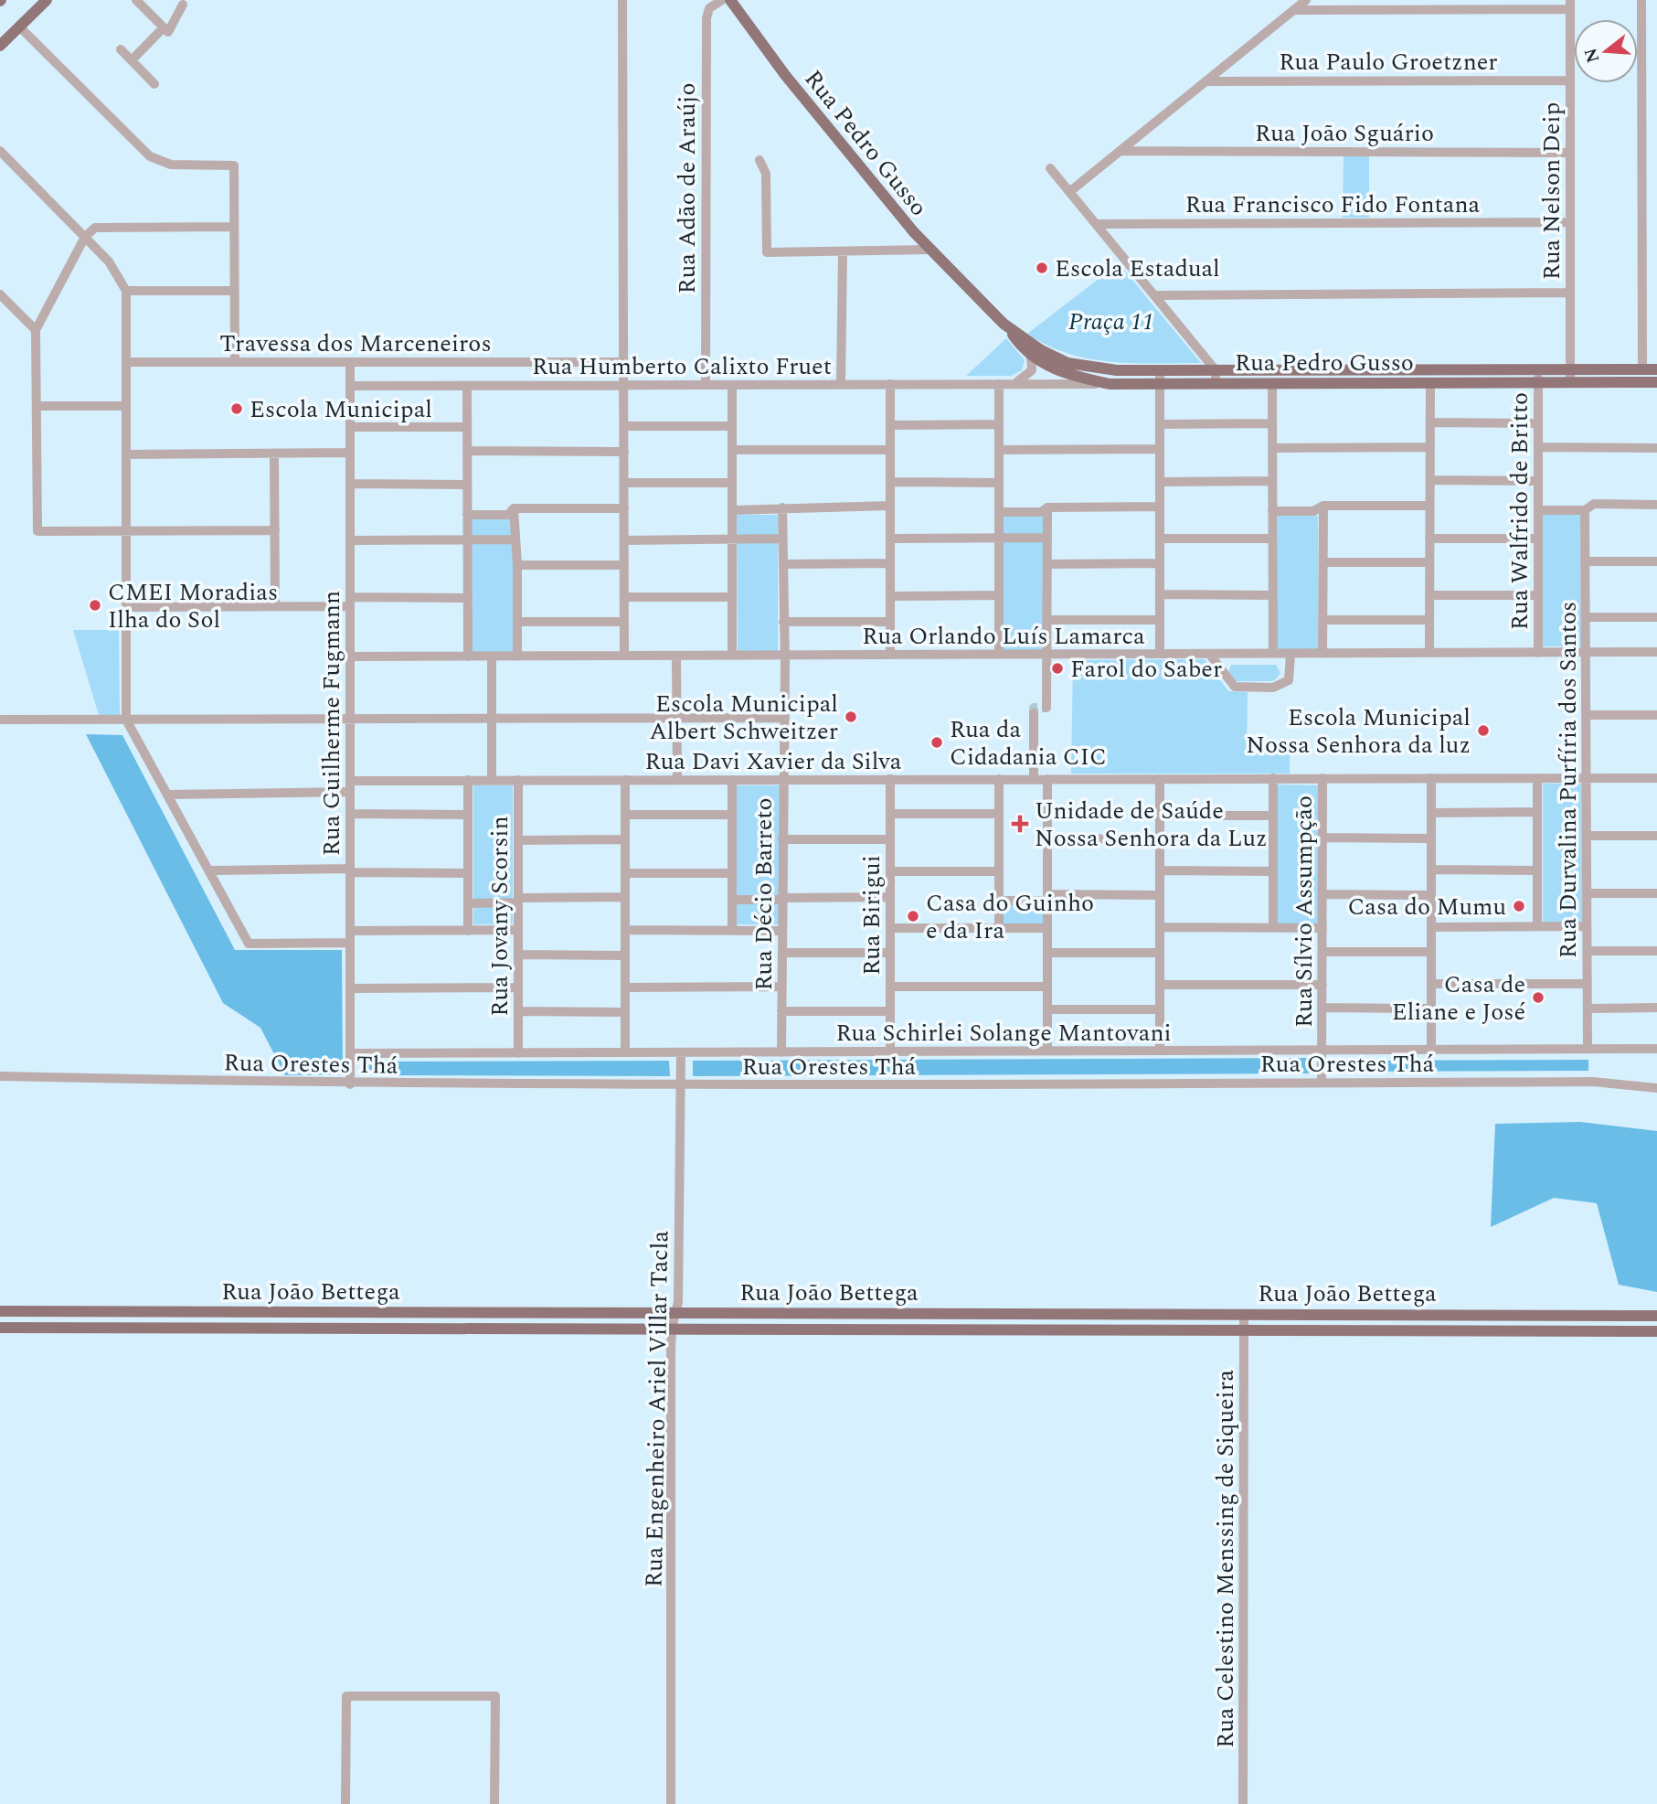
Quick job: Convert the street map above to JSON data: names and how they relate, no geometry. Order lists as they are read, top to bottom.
{
  "streets": {
    "main road": ["Rua Pedro Gusso", "Rua João Bettega"],
    "street": [
      "Rua Paulo Groetzner",
      "Rua João Sguário",
      "Rua Adão de Araújo",
      "Rua Nelson Deip",
      "Rua Francisco Fido Fontana",
      "Travessa dos Marceneiros",
      "Rua Humberto Calixto Fruet",
      "Rua Walfrido de Britto",
      "Rua Orlando Luís Lamarca",
      "Rua Guilherme Fugmann",
      "Rua Davi Xavier da Silva",
      "Rua Durvalina Purfíria dos Santos",
      "Rua Décio Barreto",
      "Rua Sílvio Assumpção",
      "Rua Birigui",
      "Rua Jovany Scorsin",
      "Rua Schirlei Solange Mantovani",
      "Rua Orestes Thá",
      "Rua Engenheiro Ariel Villar Tacla",
      "Rua Celestino Menssing de Siqueira"
    ]
  },
  "crossings": [
    ["Rua Paulo Groetzner", "Rua Nelson Deip"],
    ["Rua João Sguário", "Rua Nelson Deip"],
    ["Rua Pedro Gusso", "Rua Nelson Deip"],
    ["Rua Pedro Gusso", "Rua Humberto Calixto Fruet"],
    ["Rua Pedro Gusso", "Rua Walfrido de Britto"],
    ["Rua Adão de Araújo", "Rua Humberto Calixto Fruet"],
    ["Rua Nelson Deip", "Rua Francisco Fido Fontana"],
    ["Travessa dos Marceneiros", "Rua Guilherme Fugmann"],
    ["Rua Humberto Calixto Fruet", "Rua Guilherme Fugmann"],
    ["Rua Walfrido de Britto", "Rua Orlando Luís Lamarca"],
    ["Rua Orlando Luís Lamarca", "Rua Guilherme Fugmann"],
    ["Rua Orlando Luís Lamarca", "Rua Durvalina Purfíria dos Santos"],
    ["Rua Orlando Luís Lamarca", "Rua Décio Barreto"],
    ["Rua Guilherme Fugmann", "Rua Davi Xavier da Silva"],
    ["Rua Guilherme Fugmann", "Rua Schirlei Solange Mantovani"],
    ["Rua Guilherme Fugmann", "Rua Orestes Thá"],
    ["Rua Davi Xavier da Silva", "Rua Durvalina Purfíria dos Santos"],
    ["Rua Davi Xavier da Silva", "Rua Décio Barreto"],
    ["Rua Davi Xavier da Silva", "Rua Sílvio Assumpção"],
    ["Rua Davi Xavier da Silva", "Rua Birigui"],
    ["Rua Davi Xavier da Silva", "Rua Jovany Scorsin"],
    ["Rua Durvalina Purfíria dos Santos", "Rua Schirlei Solange Mantovani"],
    ["Rua Décio Barreto", "Rua Schirlei Solange Mantovani"],
    ["Rua Sílvio Assumpção", "Rua Schirlei Solange Mantovani"],
    ["Rua Sílvio Assumpção", "Rua Orestes Thá"],
    ["Rua Birigui", "Rua Schirlei Solange Mantovani"],
    ["Rua Jovany Scorsin", "Rua Schirlei Solange Mantovani"],
    ["Rua Schirlei Solange Mantovani", "Rua Engenheiro Ariel Villar Tacla"],
    ["Rua Orestes Thá", "Rua Engenheiro Ariel Villar Tacla"],
    ["Rua João Bettega", "Rua Engenheiro Ariel Villar Tacla"],
    ["Rua João Bettega", "Rua Celestino Menssing de Siqueira"]
  ],
  "parks": ["Praça 11"],
  "places": {
    "other": [
      "Escola Estadual",
      "Escola Municipal",
      "CMEI Moradias Ilha do Sol",
      "Farol do Saber",
      "Escola Municipal Albert Schweitzer",
      "Escola Municipal Nossa Senhora da luz",
      "Rua da Cidadania CIC",
      "Casa do Mumu",
      "Casa do Guinho e da Ira",
      "Casa de Eliane e José"
    ],
    "health": ["Unidade de Saúde Nossa Senhora da Luz"]
  },
  "north": "left"
}
